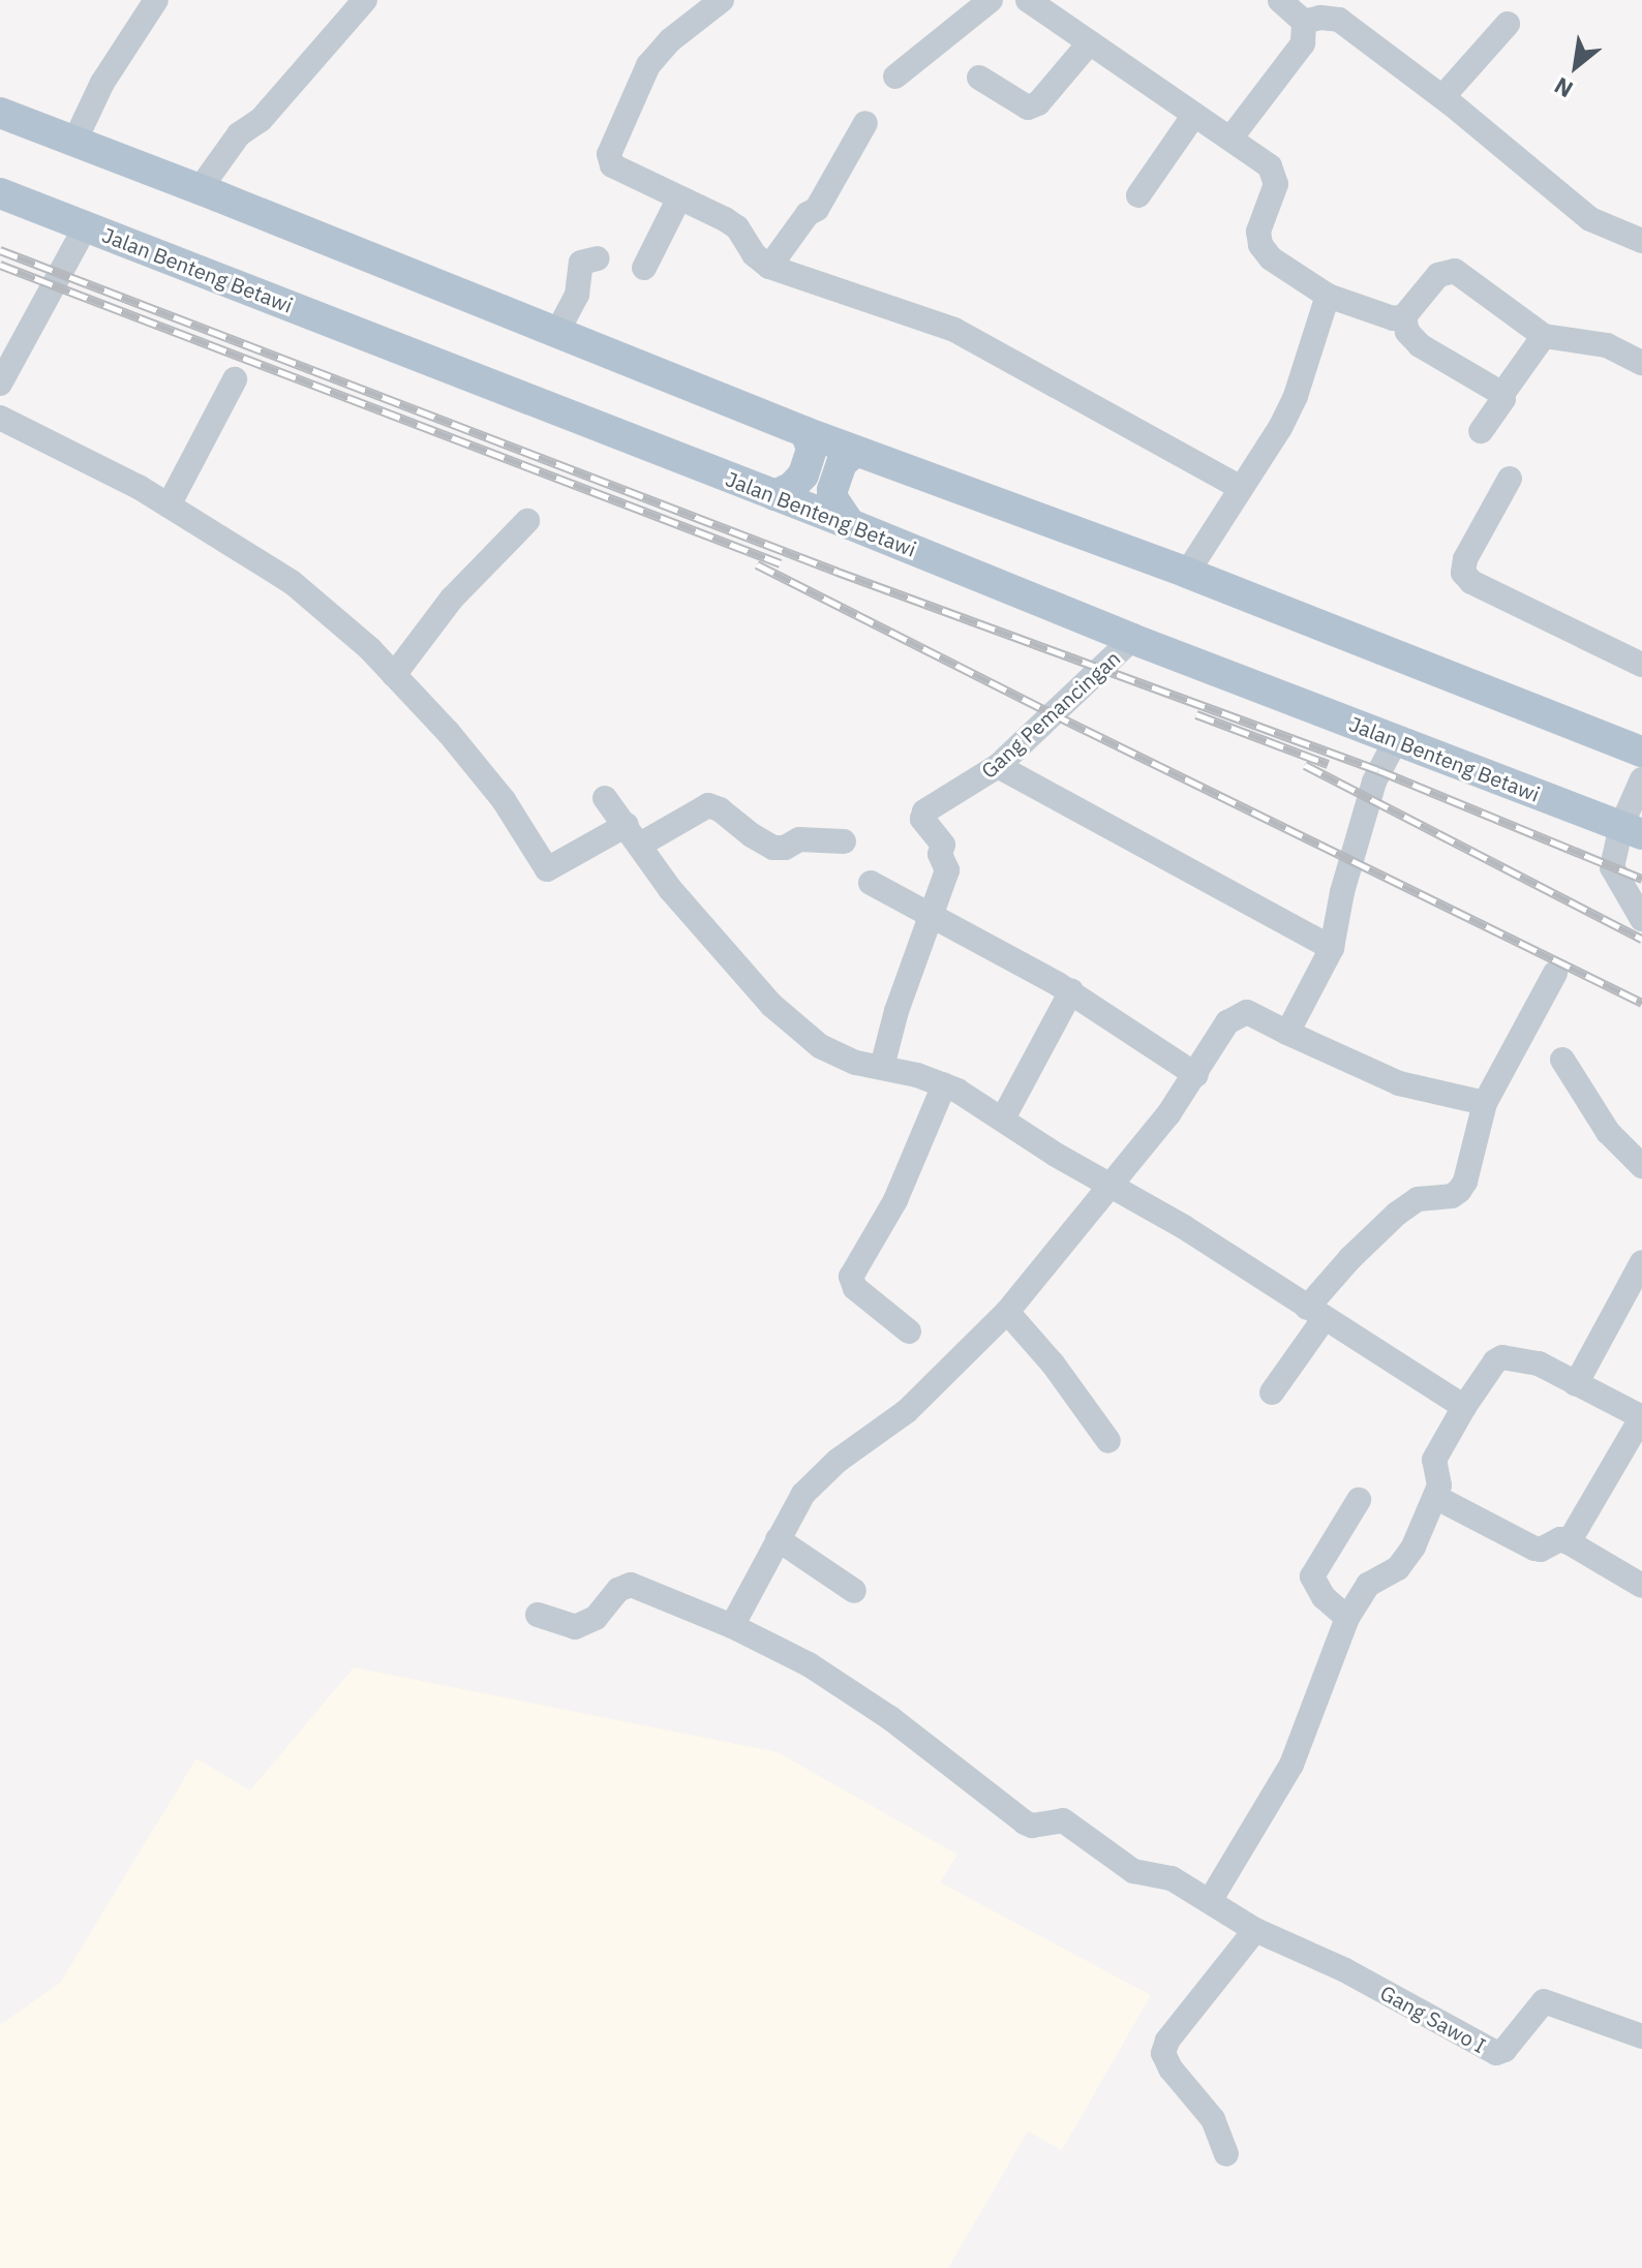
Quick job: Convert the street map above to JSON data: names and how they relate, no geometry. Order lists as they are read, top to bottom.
{
  "streets": {
    "main road": ["Jalan Benteng Betawi"],
    "street": ["Gang Pemancingan", "Gang Sawo I"]
  },
  "crossings": [
    ["Jalan Benteng Betawi", "Gang Pemancingan"]
  ],
  "north": "bottom left"
}
